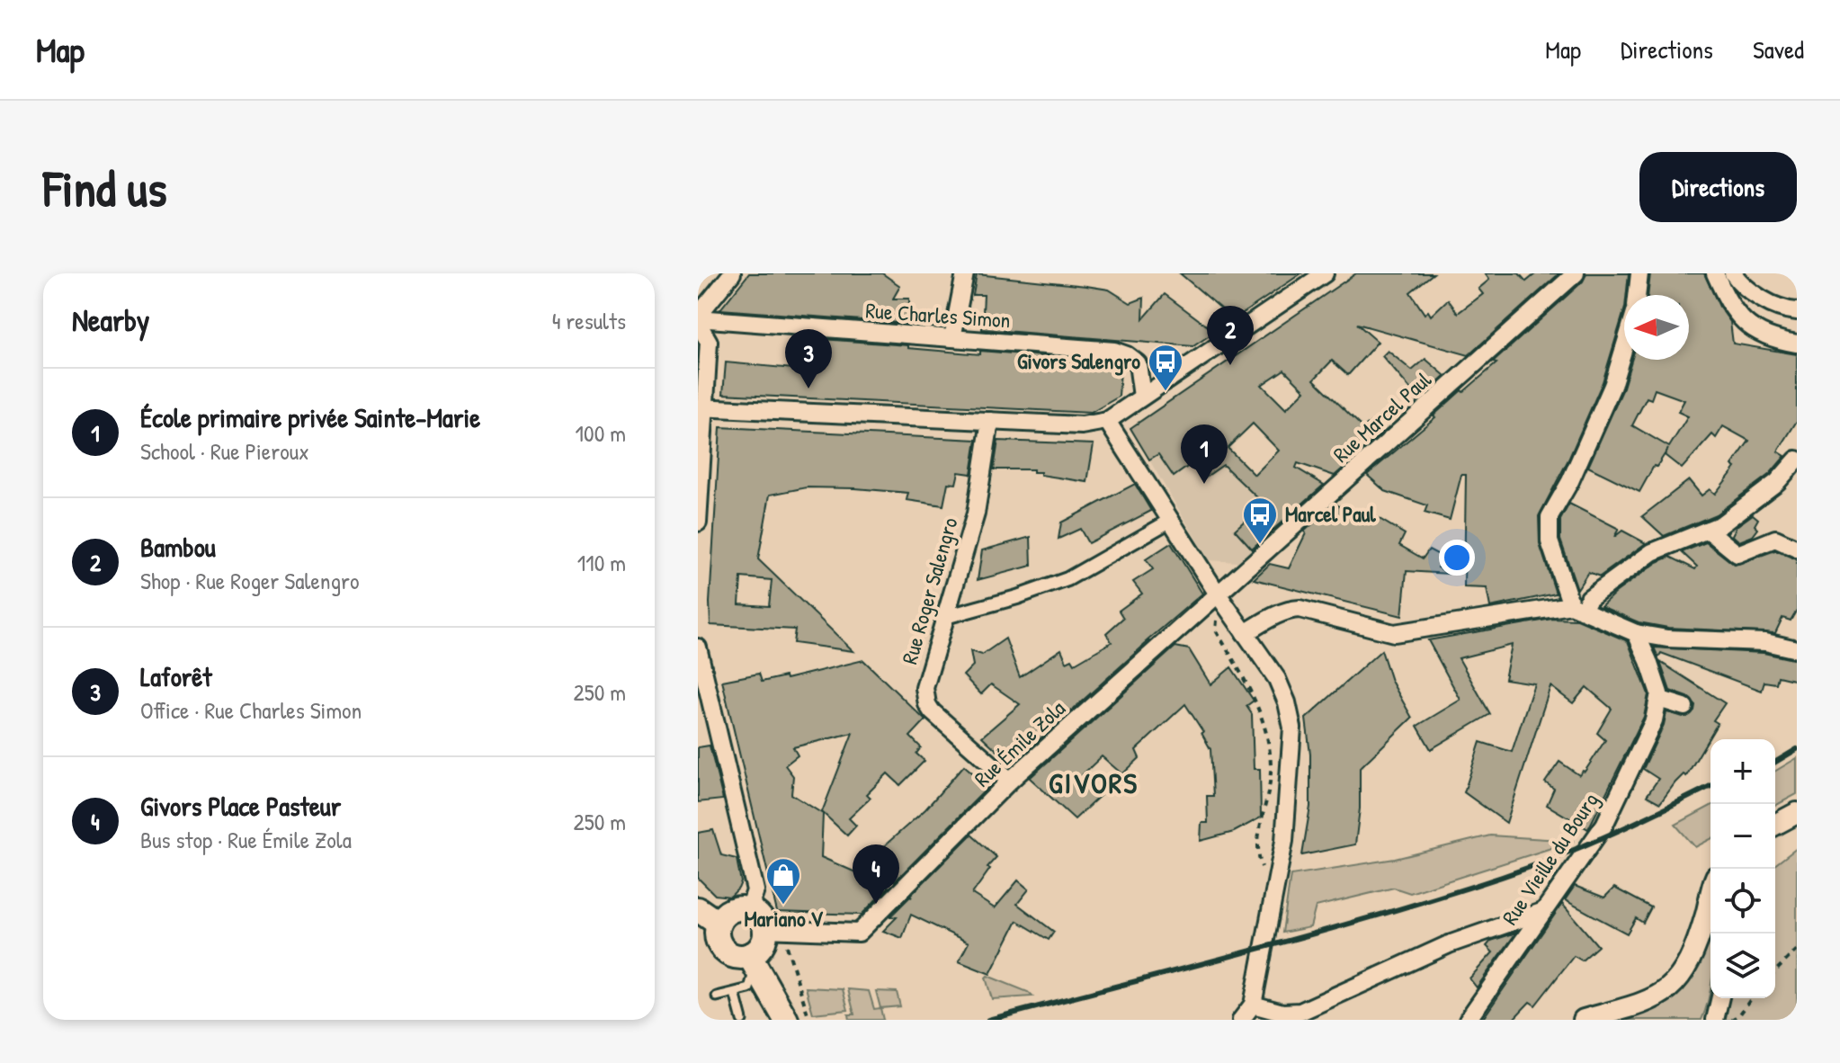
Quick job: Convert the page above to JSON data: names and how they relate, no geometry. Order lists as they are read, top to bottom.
{
  "streets": {
    "street": [
      "Rue Charles Simon",
      "Rue Marcel Paul",
      "Rue Roger Salengro",
      "Rue Émile Zola",
      "Rue Vieille du Bourg"
    ]
  },
  "crossings": [
    ["Rue Marcel Paul", "Rue Émile Zola"],
    ["Rue Roger Salengro", "Rue Émile Zola"]
  ],
  "districts": ["GIVORS"],
  "places": {
    "bus stop": ["Givors Salengro", "Marcel Paul"],
    "shop": ["Mariano V"]
  },
  "north": "left",
  "page": {
    "header": "Map",
    "nav": ["Map", "Directions", "Saved"],
    "buttons": "Directions",
    "title": "Find us",
    "heading": ["Nearby", "4 results"],
    "pins": [
      "2",
      "3",
      "1",
      "4"
    ],
    "list": [
      {
        "mark": "1",
        "name": "École primaire privée Sainte-Marie",
        "note": "School · Rue Pieroux",
        "value": "100 m"
      },
      {
        "mark": "2",
        "name": "Bambou",
        "note": "Shop · Rue Roger Salengro",
        "value": "110 m"
      },
      {
        "mark": "3",
        "name": "Laforêt",
        "note": "Office · Rue Charles Simon",
        "value": "250 m"
      },
      {
        "mark": "4",
        "name": "Givors Place Pasteur",
        "note": "Bus stop · Rue Émile Zola",
        "value": "250 m"
      }
    ],
    "map_buttons": ["+", "−"]
  }
}
